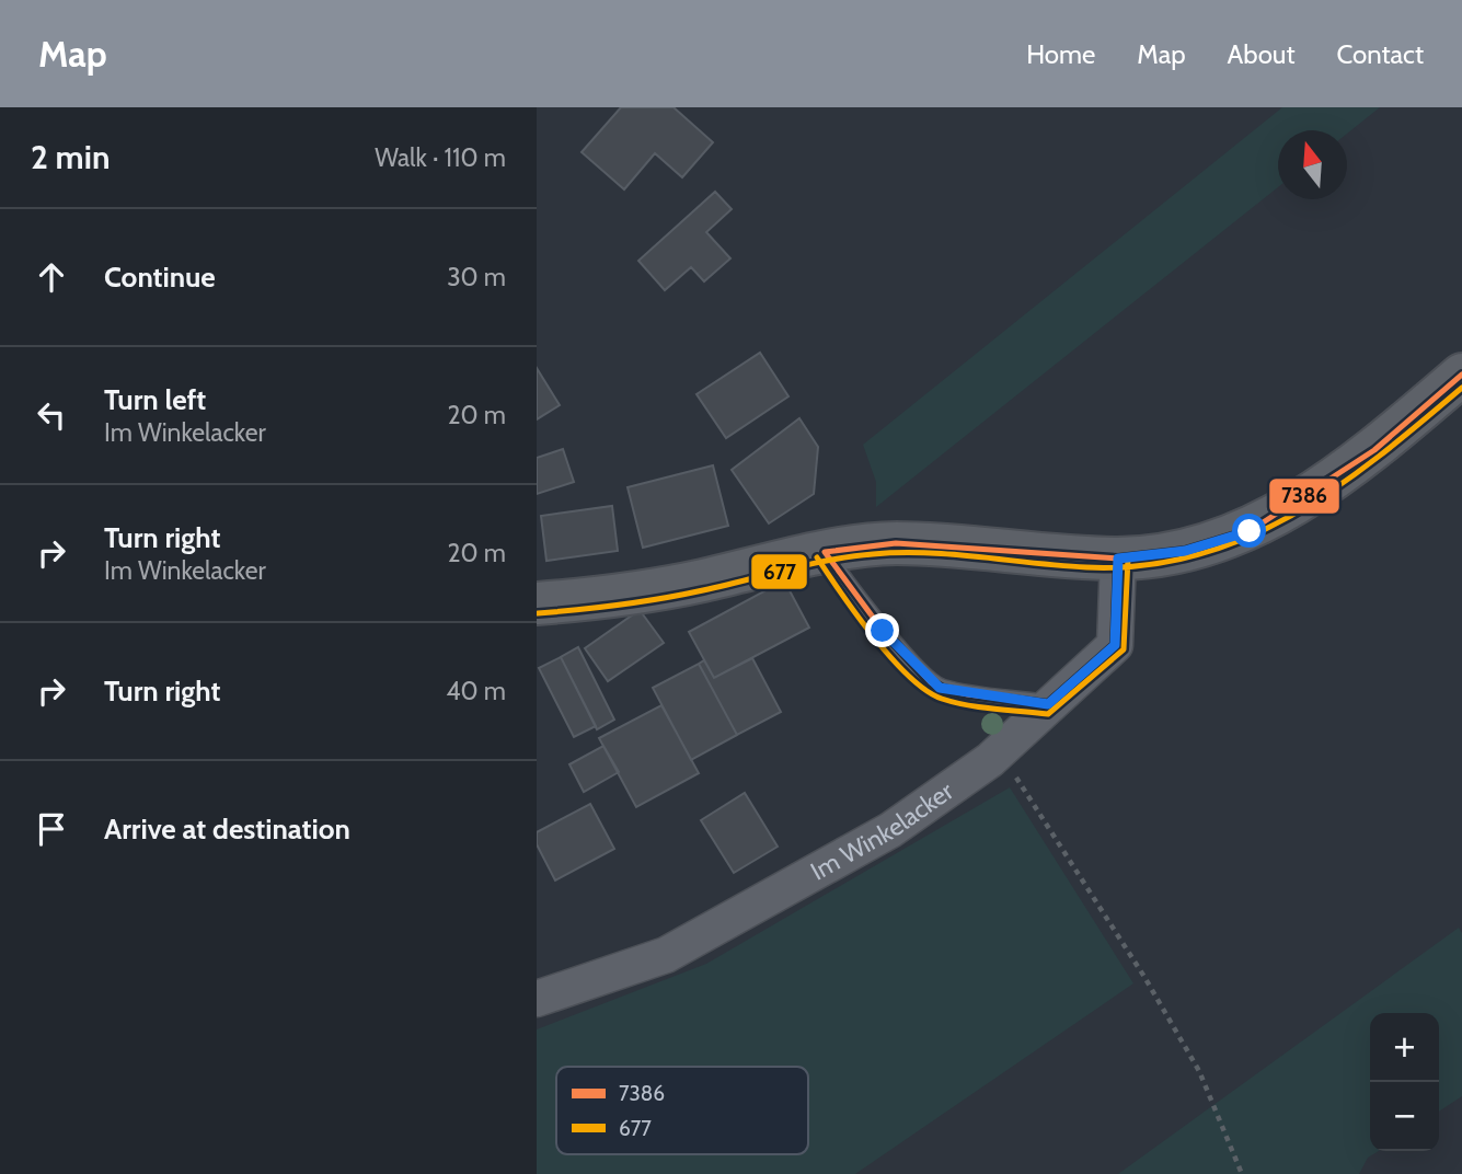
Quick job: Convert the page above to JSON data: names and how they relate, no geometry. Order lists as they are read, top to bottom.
{
  "streets": {
    "street": ["Im Winkelacker"]
  },
  "lines": ["transit line 7386", "transit line 677"],
  "legend": ["7386", "677"],
  "north": "top",
  "page": {
    "header": "Map",
    "nav": [
      "Home",
      "Map",
      "About",
      "Contact"
    ],
    "heading": ["2 min", "Walk · 110 m"],
    "list": [
      ["Continue", "30 m"],
      ["Turn left", "Im Winkelacker", "20 m"],
      ["Turn right", "Im Winkelacker", "20 m"],
      ["Turn right", "40 m"],
      "Arrive at destination"
    ],
    "map_buttons": ["+", "−"]
  }
}
